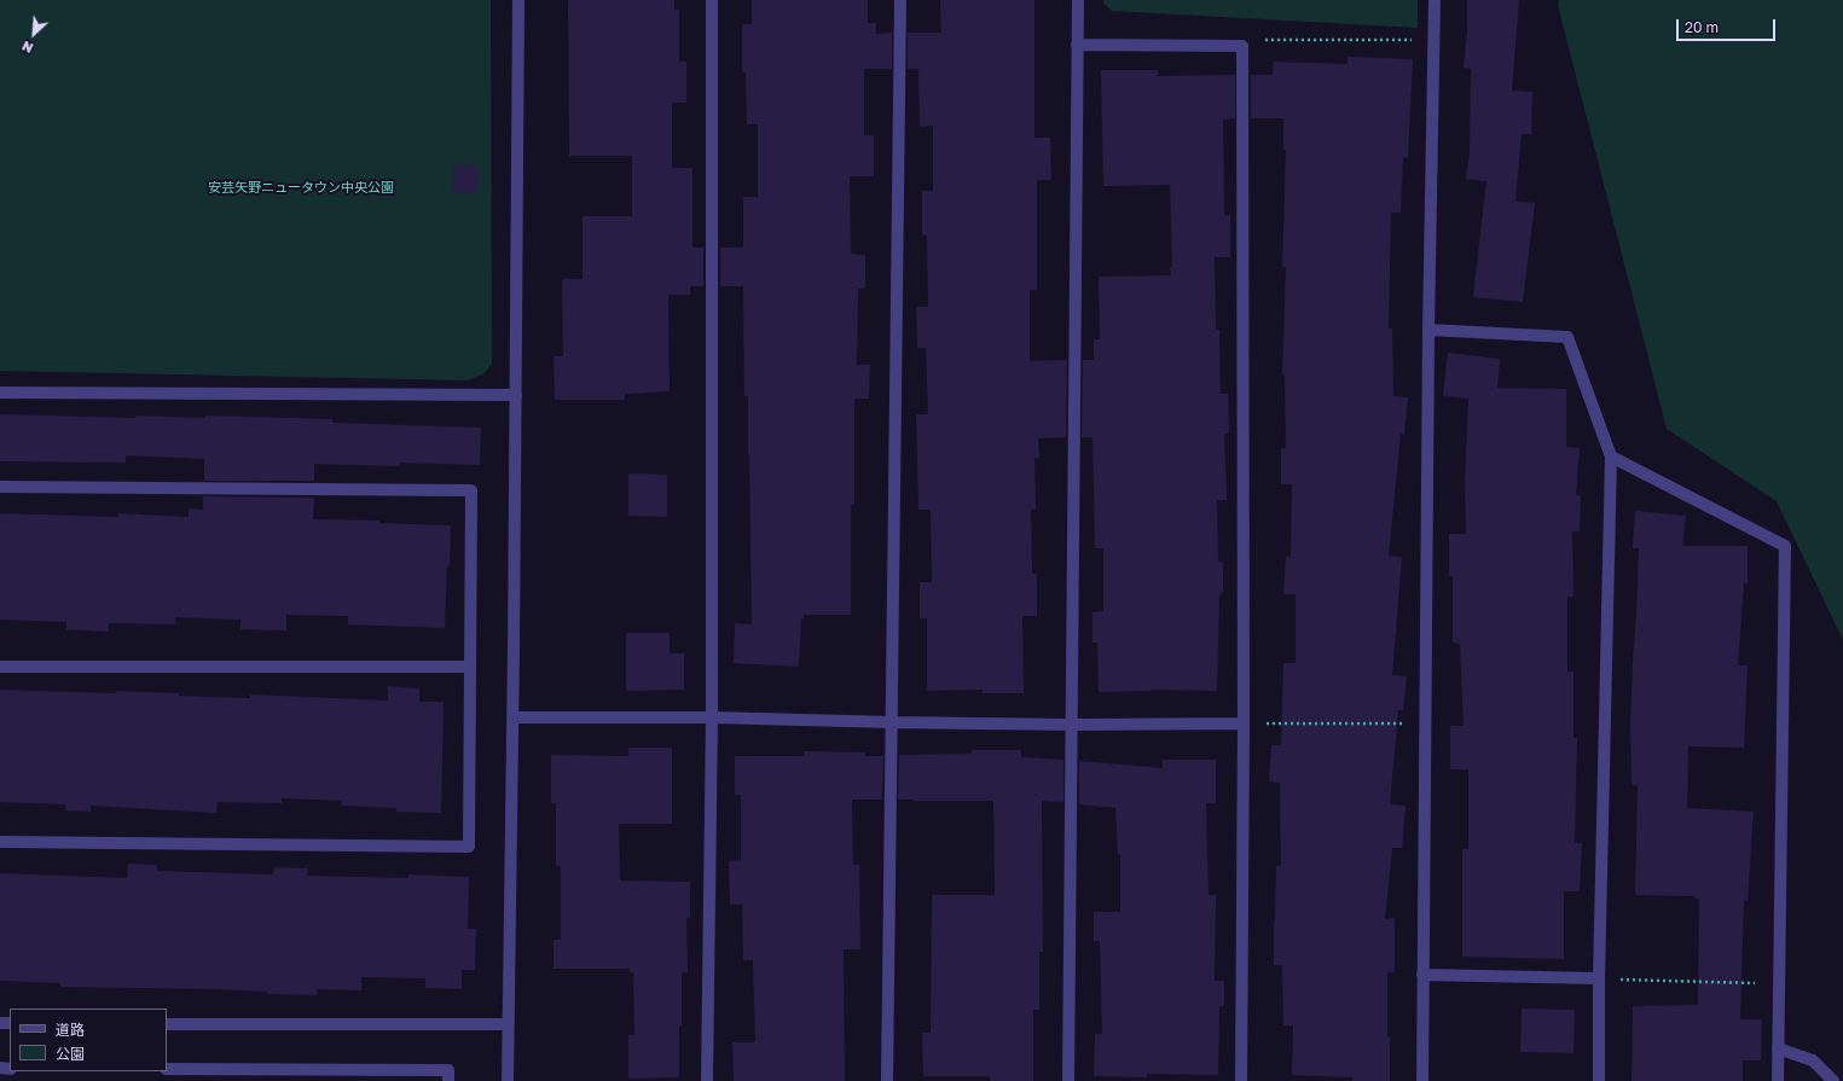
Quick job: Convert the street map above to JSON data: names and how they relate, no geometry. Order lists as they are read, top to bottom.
{
  "parks": ["安芸矢野ニュータウン中央公園"],
  "legend": ["道路", "公園"],
  "scale_bar": "20 m",
  "north": "bottom left"
}
